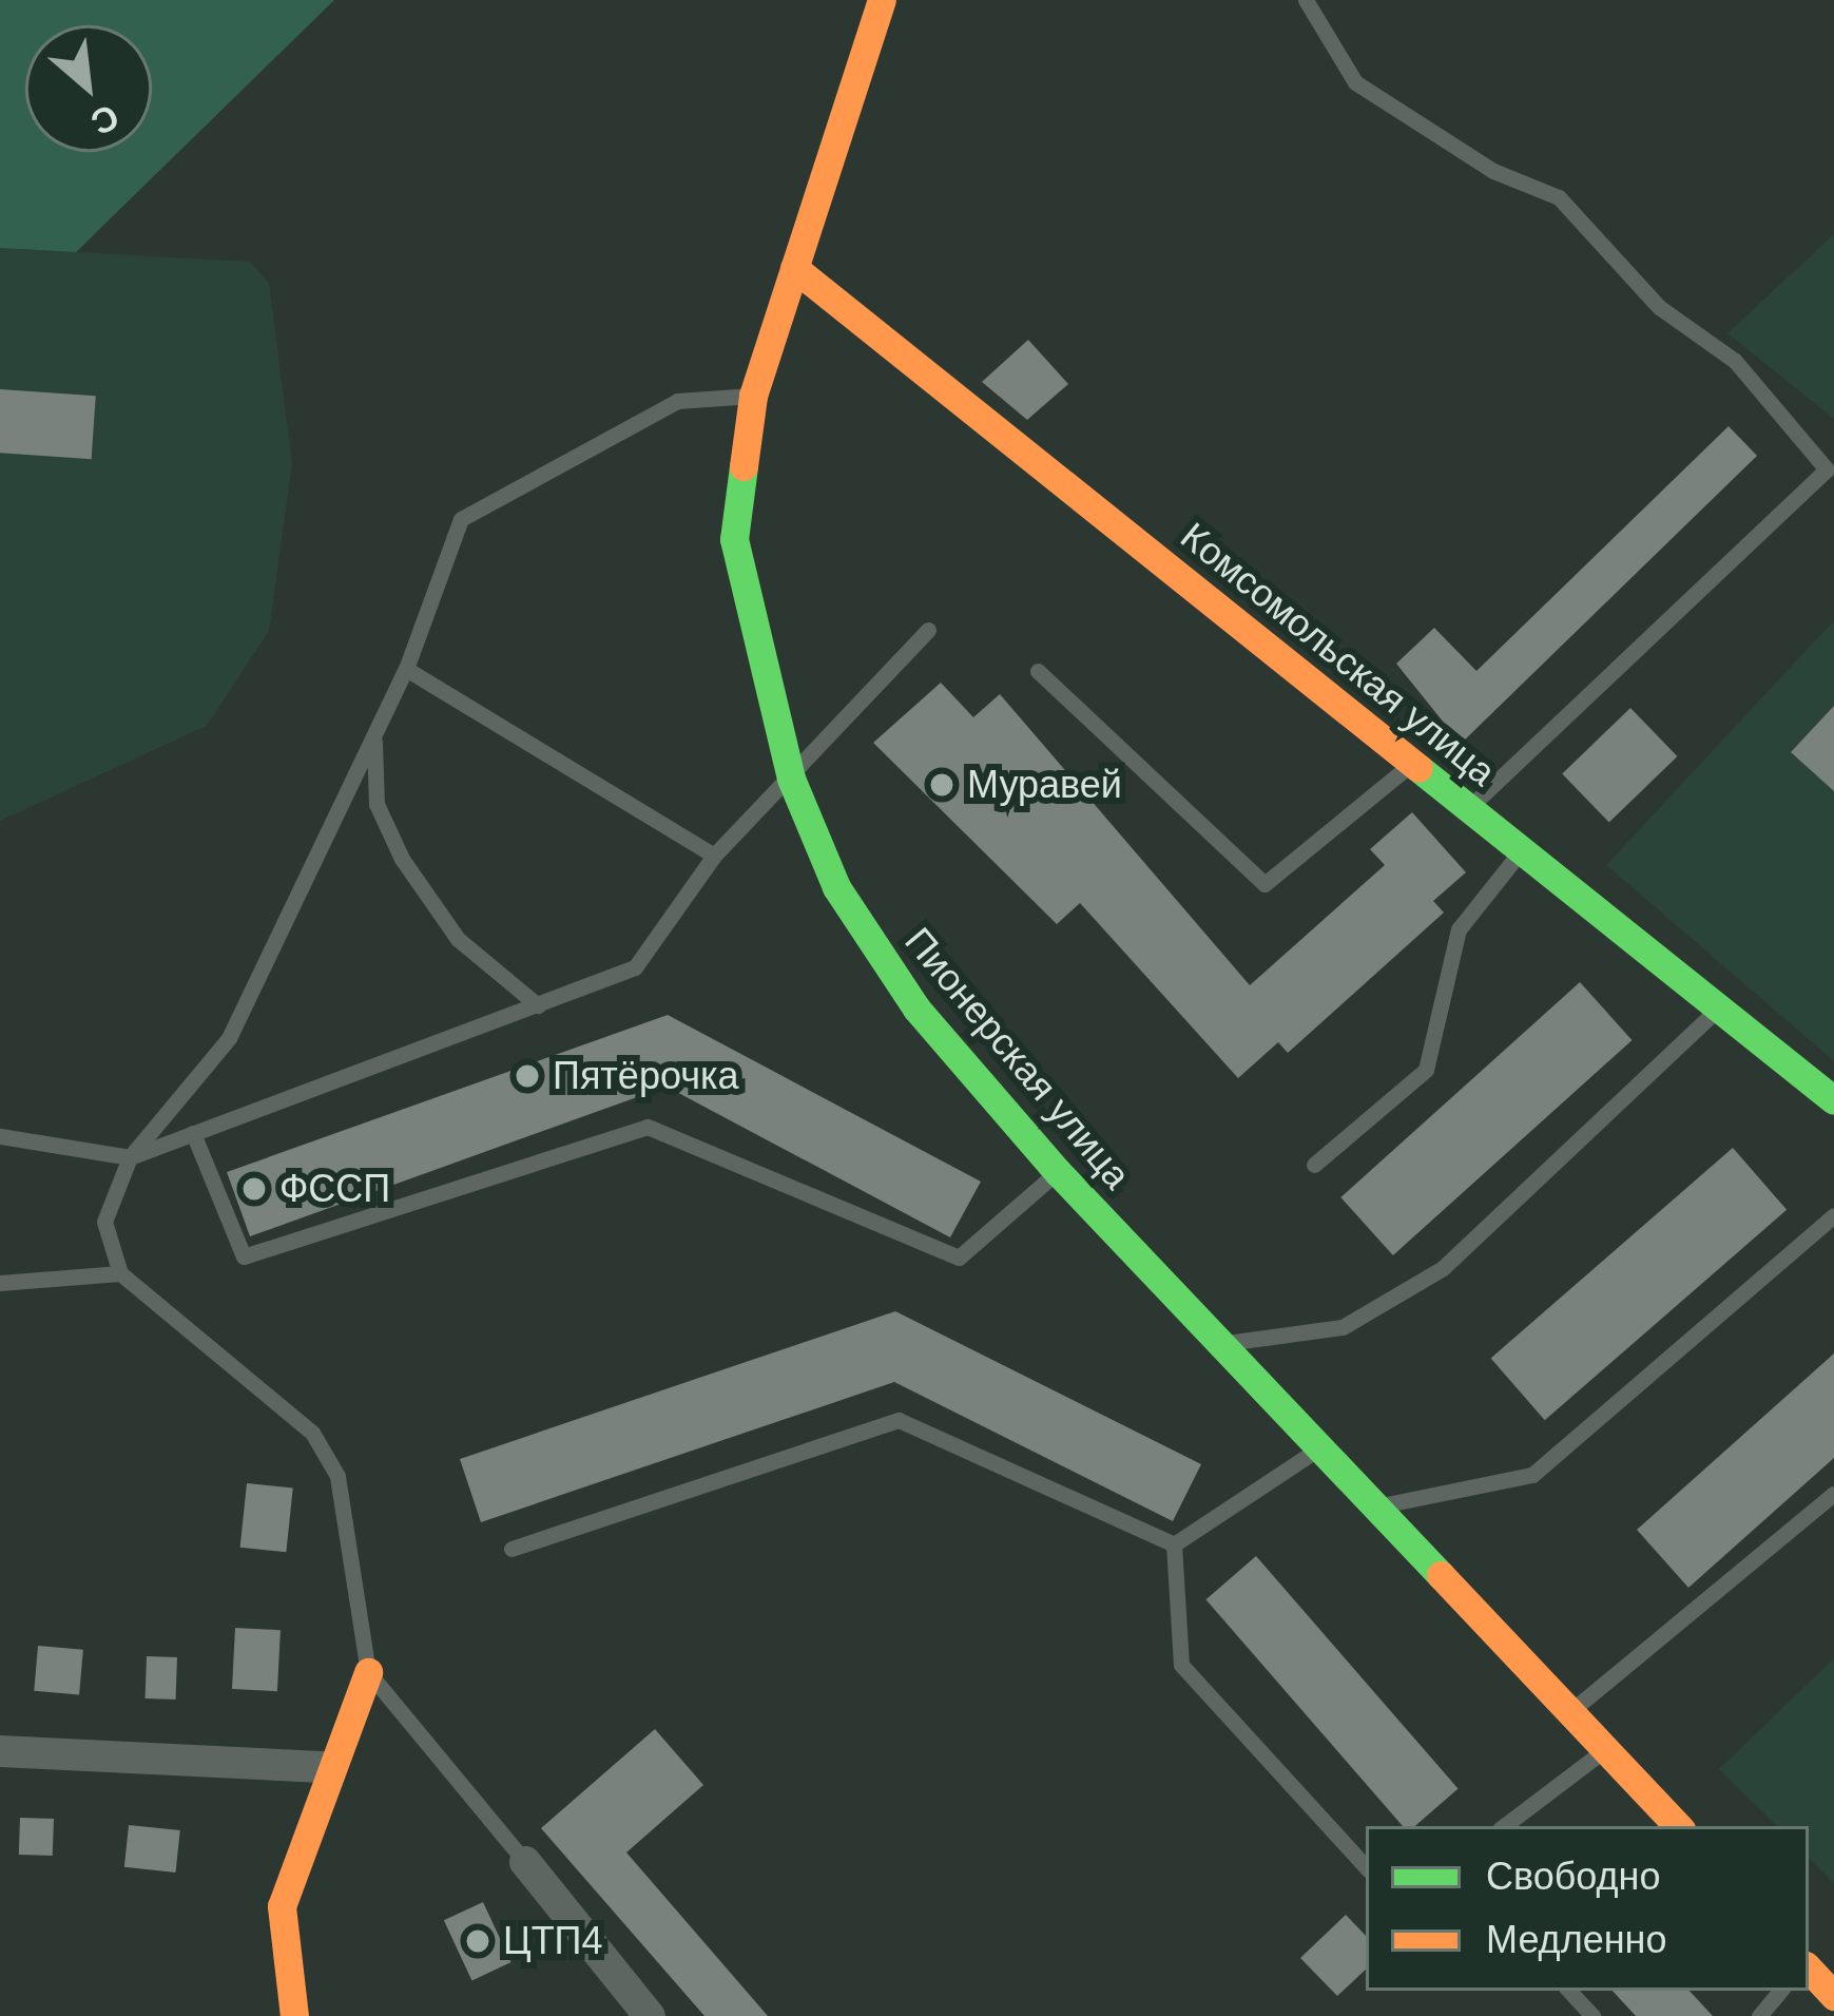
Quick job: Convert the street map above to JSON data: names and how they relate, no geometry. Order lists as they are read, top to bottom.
{
  "streets": {
    "main road": ["Комсомольская улица", "Пионерская улица"]
  },
  "crossings": [
    ["Комсомольская улица", "Пионерская улица"]
  ],
  "places": [
    "Муравей",
    "Пятёрочка",
    "ФССП",
    "ЦТП4"
  ],
  "legend": ["Свободно", "Медленно"],
  "north": "bottom right"
}
